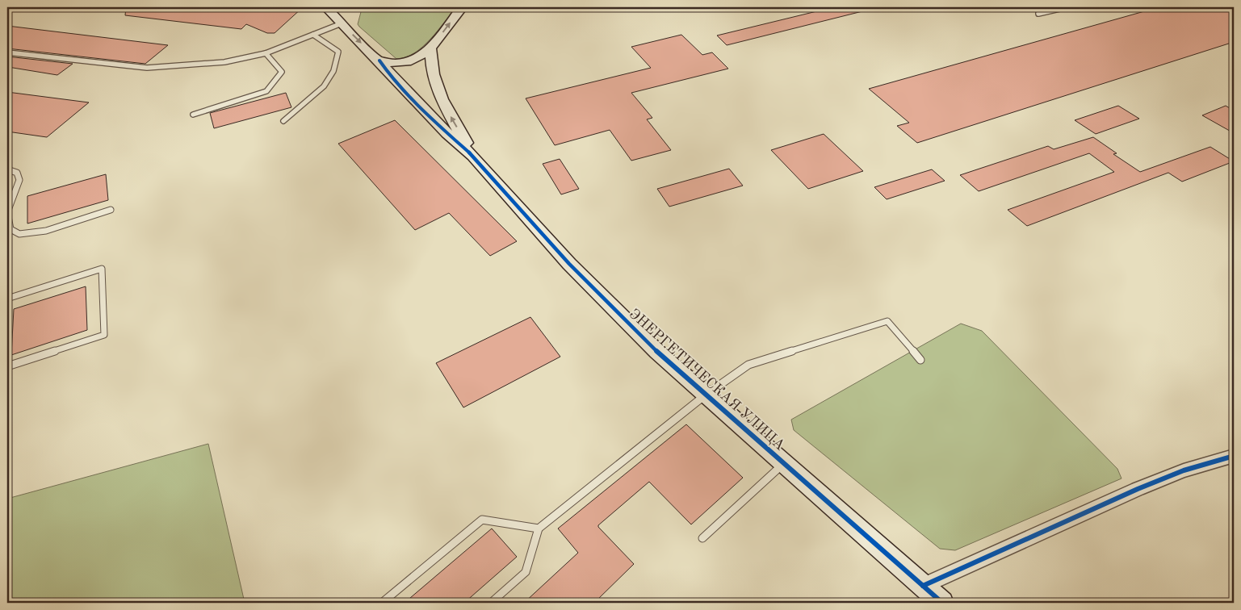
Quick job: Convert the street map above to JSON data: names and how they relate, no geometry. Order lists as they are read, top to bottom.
{
  "streets": {
    "street": ["ЭНЕРГЕТИЧЕСКАЯ УЛИЦА"]
  }
}
